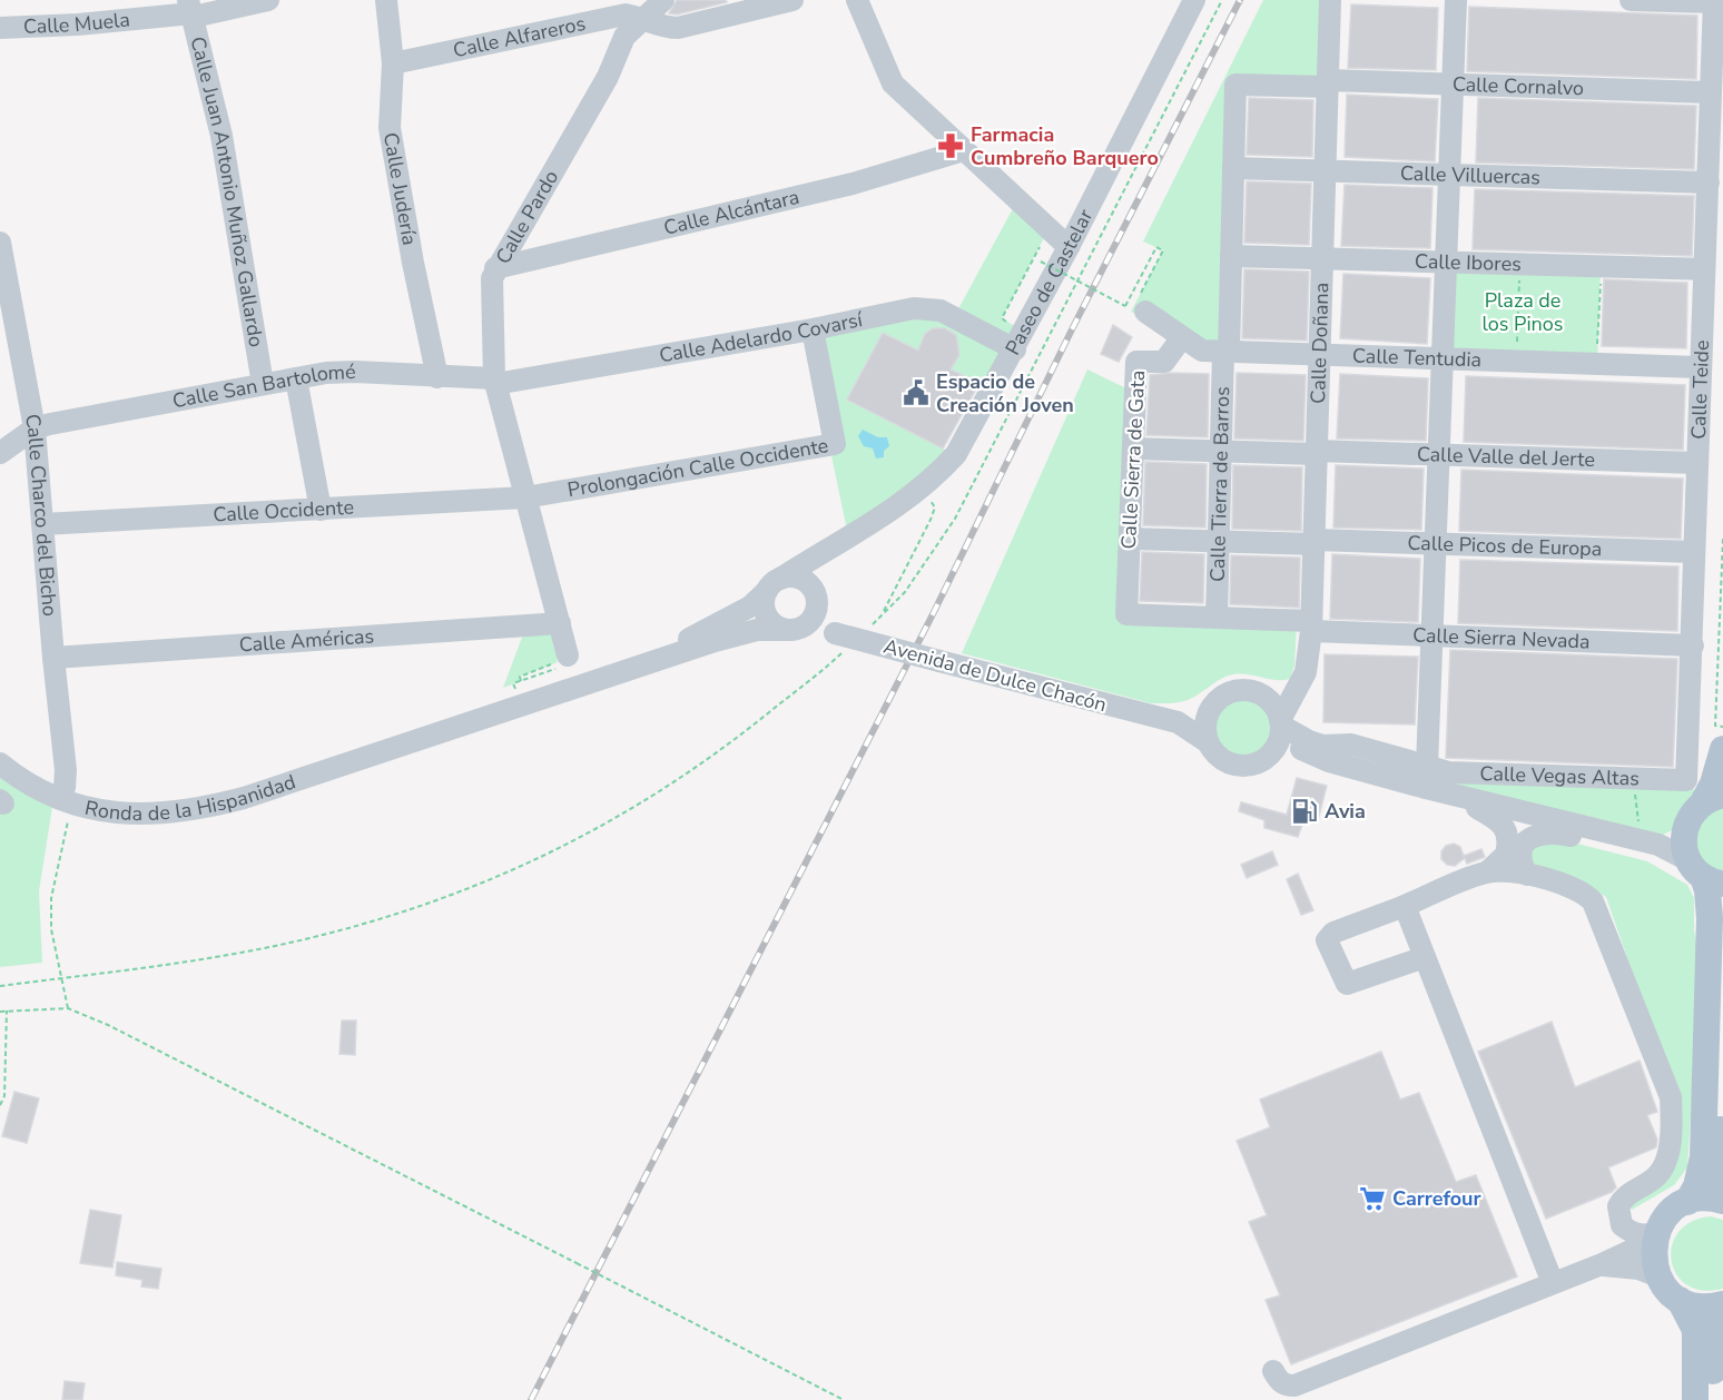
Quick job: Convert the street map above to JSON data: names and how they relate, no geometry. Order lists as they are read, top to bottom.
{
  "streets": {
    "street": [
      "Calle Muela",
      "Calle Alfareros",
      "Calle Cornalvo",
      "Calle Villuercas",
      "Calle Judería",
      "Calle Juan Antonio Muñoz Gallardo",
      "Calle Alcántara",
      "Calle Pardo",
      "Calle Ibores",
      "Paseo de Castelar",
      "Calle Adelardo Covarsí",
      "Calle Doñana",
      "Calle Tentudia",
      "Calle San Bartolomé",
      "Calle Teide",
      "Calle Valle del Jerte",
      "Calle Sierra de Gata",
      "Prolongación Calle Occidente",
      "Calle Tierra de Barros",
      "Calle Occidente",
      "Calle Charco del Bicho",
      "Calle Picos de Europa",
      "Calle Sierra Nevada",
      "Calle Américas",
      "Avenida de Dulce Chacón",
      "Calle Vegas Altas",
      "Ronda de la Hispanidad"
    ]
  },
  "crossings": [
    ["Calle Muela", "Calle Juan Antonio Muñoz Gallardo"],
    ["Calle Alfareros", "Calle Judería"],
    ["Calle Alfareros", "Calle Pardo"],
    ["Calle Cornalvo", "Calle Villuercas"],
    ["Calle Cornalvo", "Calle Doñana"],
    ["Calle Cornalvo", "Calle Teide"],
    ["Calle Cornalvo", "Calle Tierra de Barros"],
    ["Calle Villuercas", "Calle Doñana"],
    ["Calle Villuercas", "Calle Teide"],
    ["Calle Villuercas", "Calle Tierra de Barros"],
    ["Calle Judería", "Calle San Bartolomé"],
    ["Calle Juan Antonio Muñoz Gallardo", "Calle San Bartolomé"],
    ["Calle Alcántara", "Calle Pardo"],
    ["Calle Pardo", "Calle Adelardo Covarsí"],
    ["Calle Pardo", "Calle San Bartolomé"],
    ["Calle Pardo", "Prolongación Calle Occidente"],
    ["Calle Pardo", "Calle Occidente"],
    ["Calle Pardo", "Calle Américas"],
    ["Calle Ibores", "Calle Doñana"],
    ["Calle Ibores", "Calle Teide"],
    ["Calle Ibores", "Calle Tierra de Barros"],
    ["Paseo de Castelar", "Calle Adelardo Covarsí"],
    ["Paseo de Castelar", "Avenida de Dulce Chacón"],
    ["Paseo de Castelar", "Ronda de la Hispanidad"],
    ["Calle Adelardo Covarsí", "Calle San Bartolomé"],
    ["Calle Adelardo Covarsí", "Prolongación Calle Occidente"],
    ["Calle Doñana", "Calle Tentudia"],
    ["Calle Doñana", "Calle Valle del Jerte"],
    ["Calle Doñana", "Calle Picos de Europa"],
    ["Calle Doñana", "Calle Sierra Nevada"],
    ["Calle Doñana", "Avenida de Dulce Chacón"],
    ["Calle Doñana", "Calle Vegas Altas"],
    ["Calle Tentudia", "Calle Teide"],
    ["Calle Tentudia", "Calle Sierra de Gata"],
    ["Calle Tentudia", "Calle Tierra de Barros"],
    ["Calle San Bartolomé", "Calle Charco del Bicho"],
    ["Calle Teide", "Calle Valle del Jerte"],
    ["Calle Teide", "Calle Picos de Europa"],
    ["Calle Teide", "Calle Sierra Nevada"],
    ["Calle Teide", "Calle Vegas Altas"],
    ["Calle Valle del Jerte", "Calle Sierra de Gata"],
    ["Calle Valle del Jerte", "Calle Tierra de Barros"],
    ["Calle Sierra de Gata", "Calle Picos de Europa"],
    ["Calle Sierra de Gata", "Calle Sierra Nevada"],
    ["Prolongación Calle Occidente", "Calle Occidente"],
    ["Calle Tierra de Barros", "Calle Picos de Europa"],
    ["Calle Tierra de Barros", "Calle Sierra Nevada"],
    ["Calle Occidente", "Calle Charco del Bicho"],
    ["Calle Charco del Bicho", "Calle Américas"],
    ["Calle Charco del Bicho", "Ronda de la Hispanidad"],
    ["Avenida de Dulce Chacón", "Calle Vegas Altas"],
    ["Avenida de Dulce Chacón", "Ronda de la Hispanidad"]
  ],
  "parks": ["Plaza de los Pinos"],
  "places": {
    "pharmacy": ["Farmacia Cumbreño Barquero"],
    "public building": ["Espacio de Creación Joven"],
    "fuel station": ["Avia"],
    "supermarket": ["Carrefour"]
  }
}
